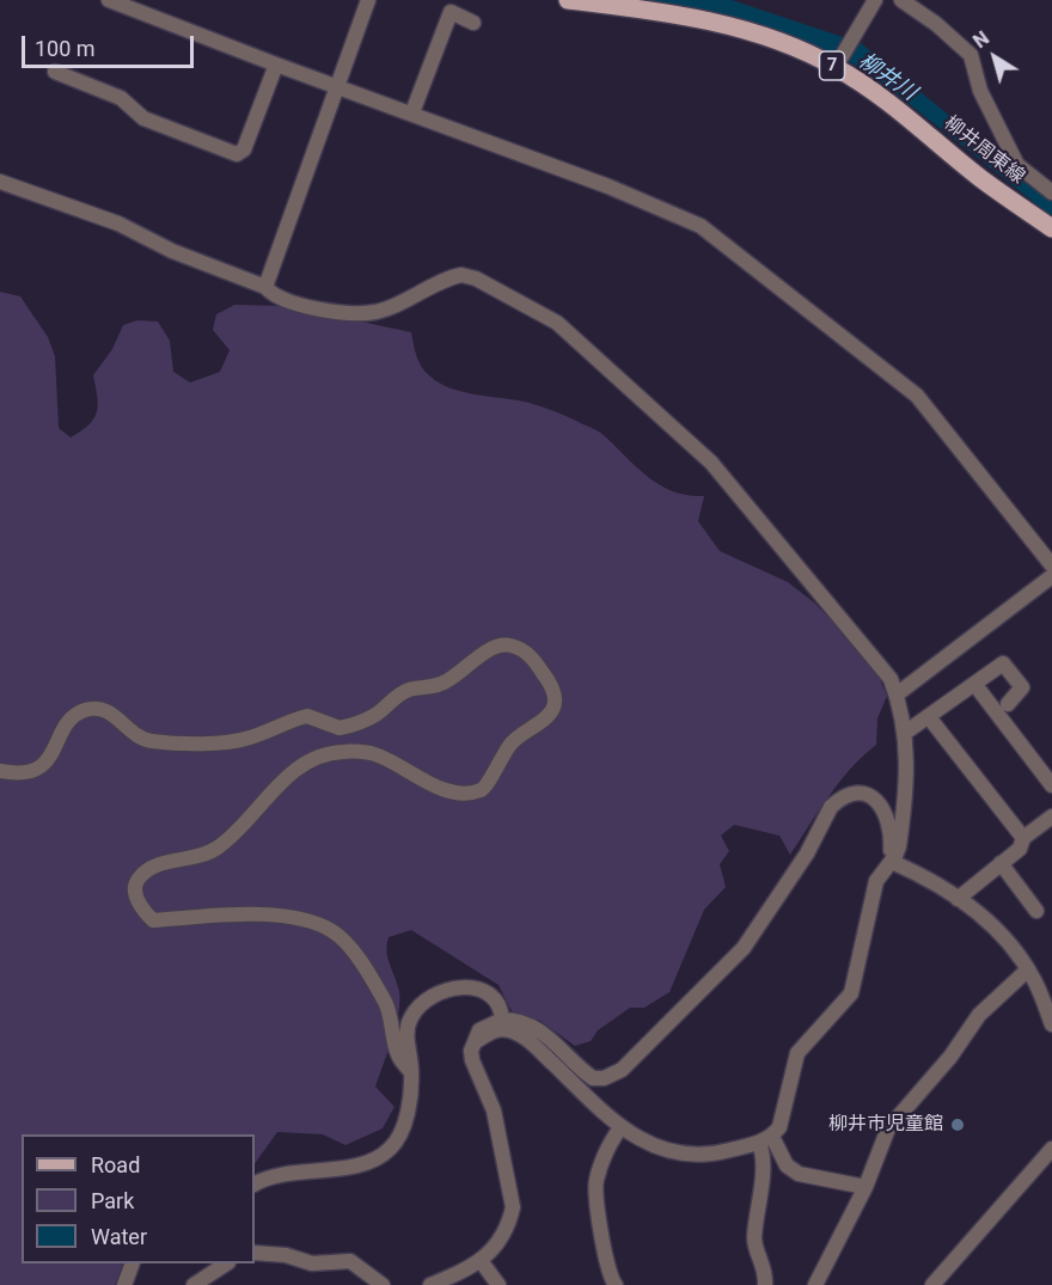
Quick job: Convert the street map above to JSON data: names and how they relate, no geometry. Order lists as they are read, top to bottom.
{
  "streets": {
    "main road": ["7", "柳井周東線"]
  },
  "water": ["柳井川"],
  "places": ["柳井市児童館"],
  "legend": ["Road", "Park", "Water"],
  "scale_bar": "100 m",
  "north": "top left"
}
